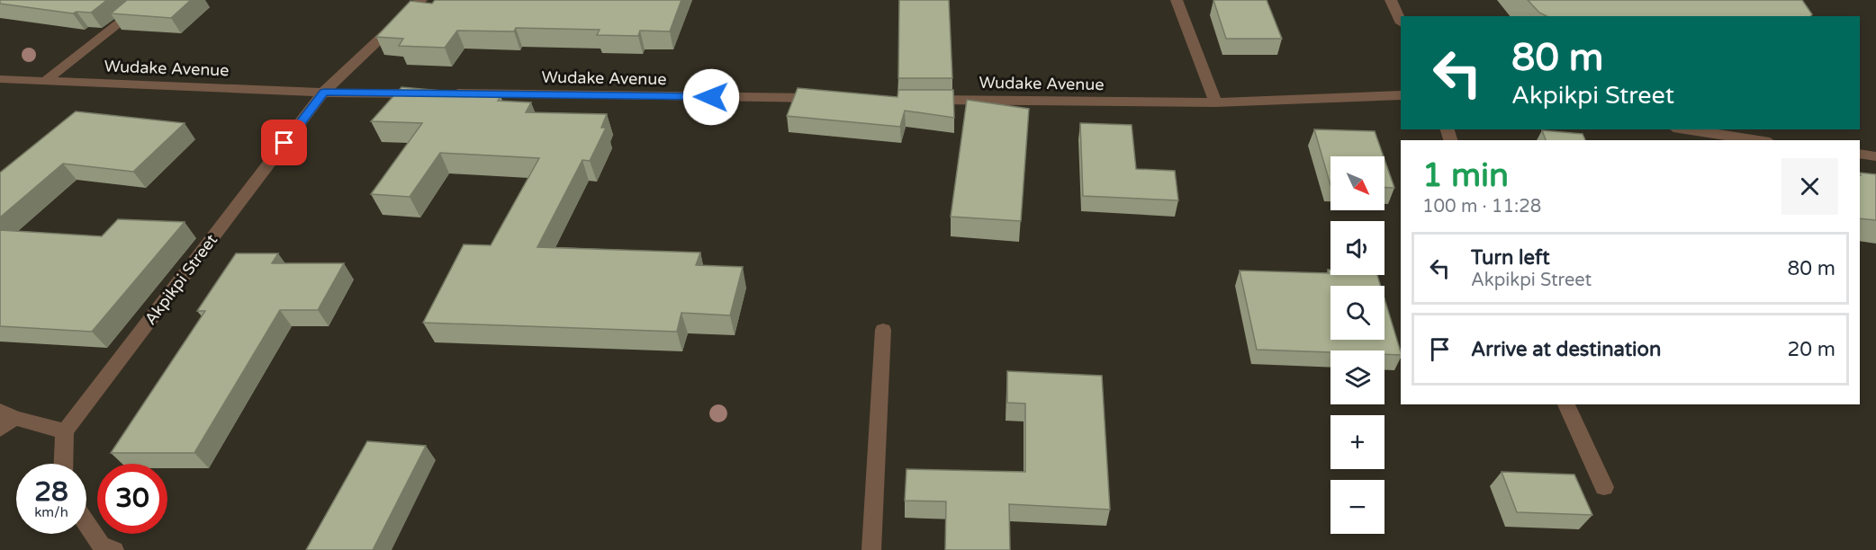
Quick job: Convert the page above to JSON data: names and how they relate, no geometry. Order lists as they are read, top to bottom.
{
  "streets": {
    "street": ["Wudake Avenue", "Akpikpi Street"]
  },
  "crossings": [
    ["Wudake Avenue", "Akpikpi Street"]
  ],
  "north": "bottom right",
  "page": {
    "turn": ["80 m", "Akpikpi Street"],
    "heading": ["1 min", "100 m · 11:28"],
    "map_buttons": ["+", "−"],
    "list": [
      {
        "name": "Turn left",
        "note": "Akpikpi Street",
        "value": "80 m"
      },
      {
        "name": "Arrive at destination",
        "value": "20 m"
      }
    ],
    "speed": "28 km/h",
    "limit": "30"
  }
}
